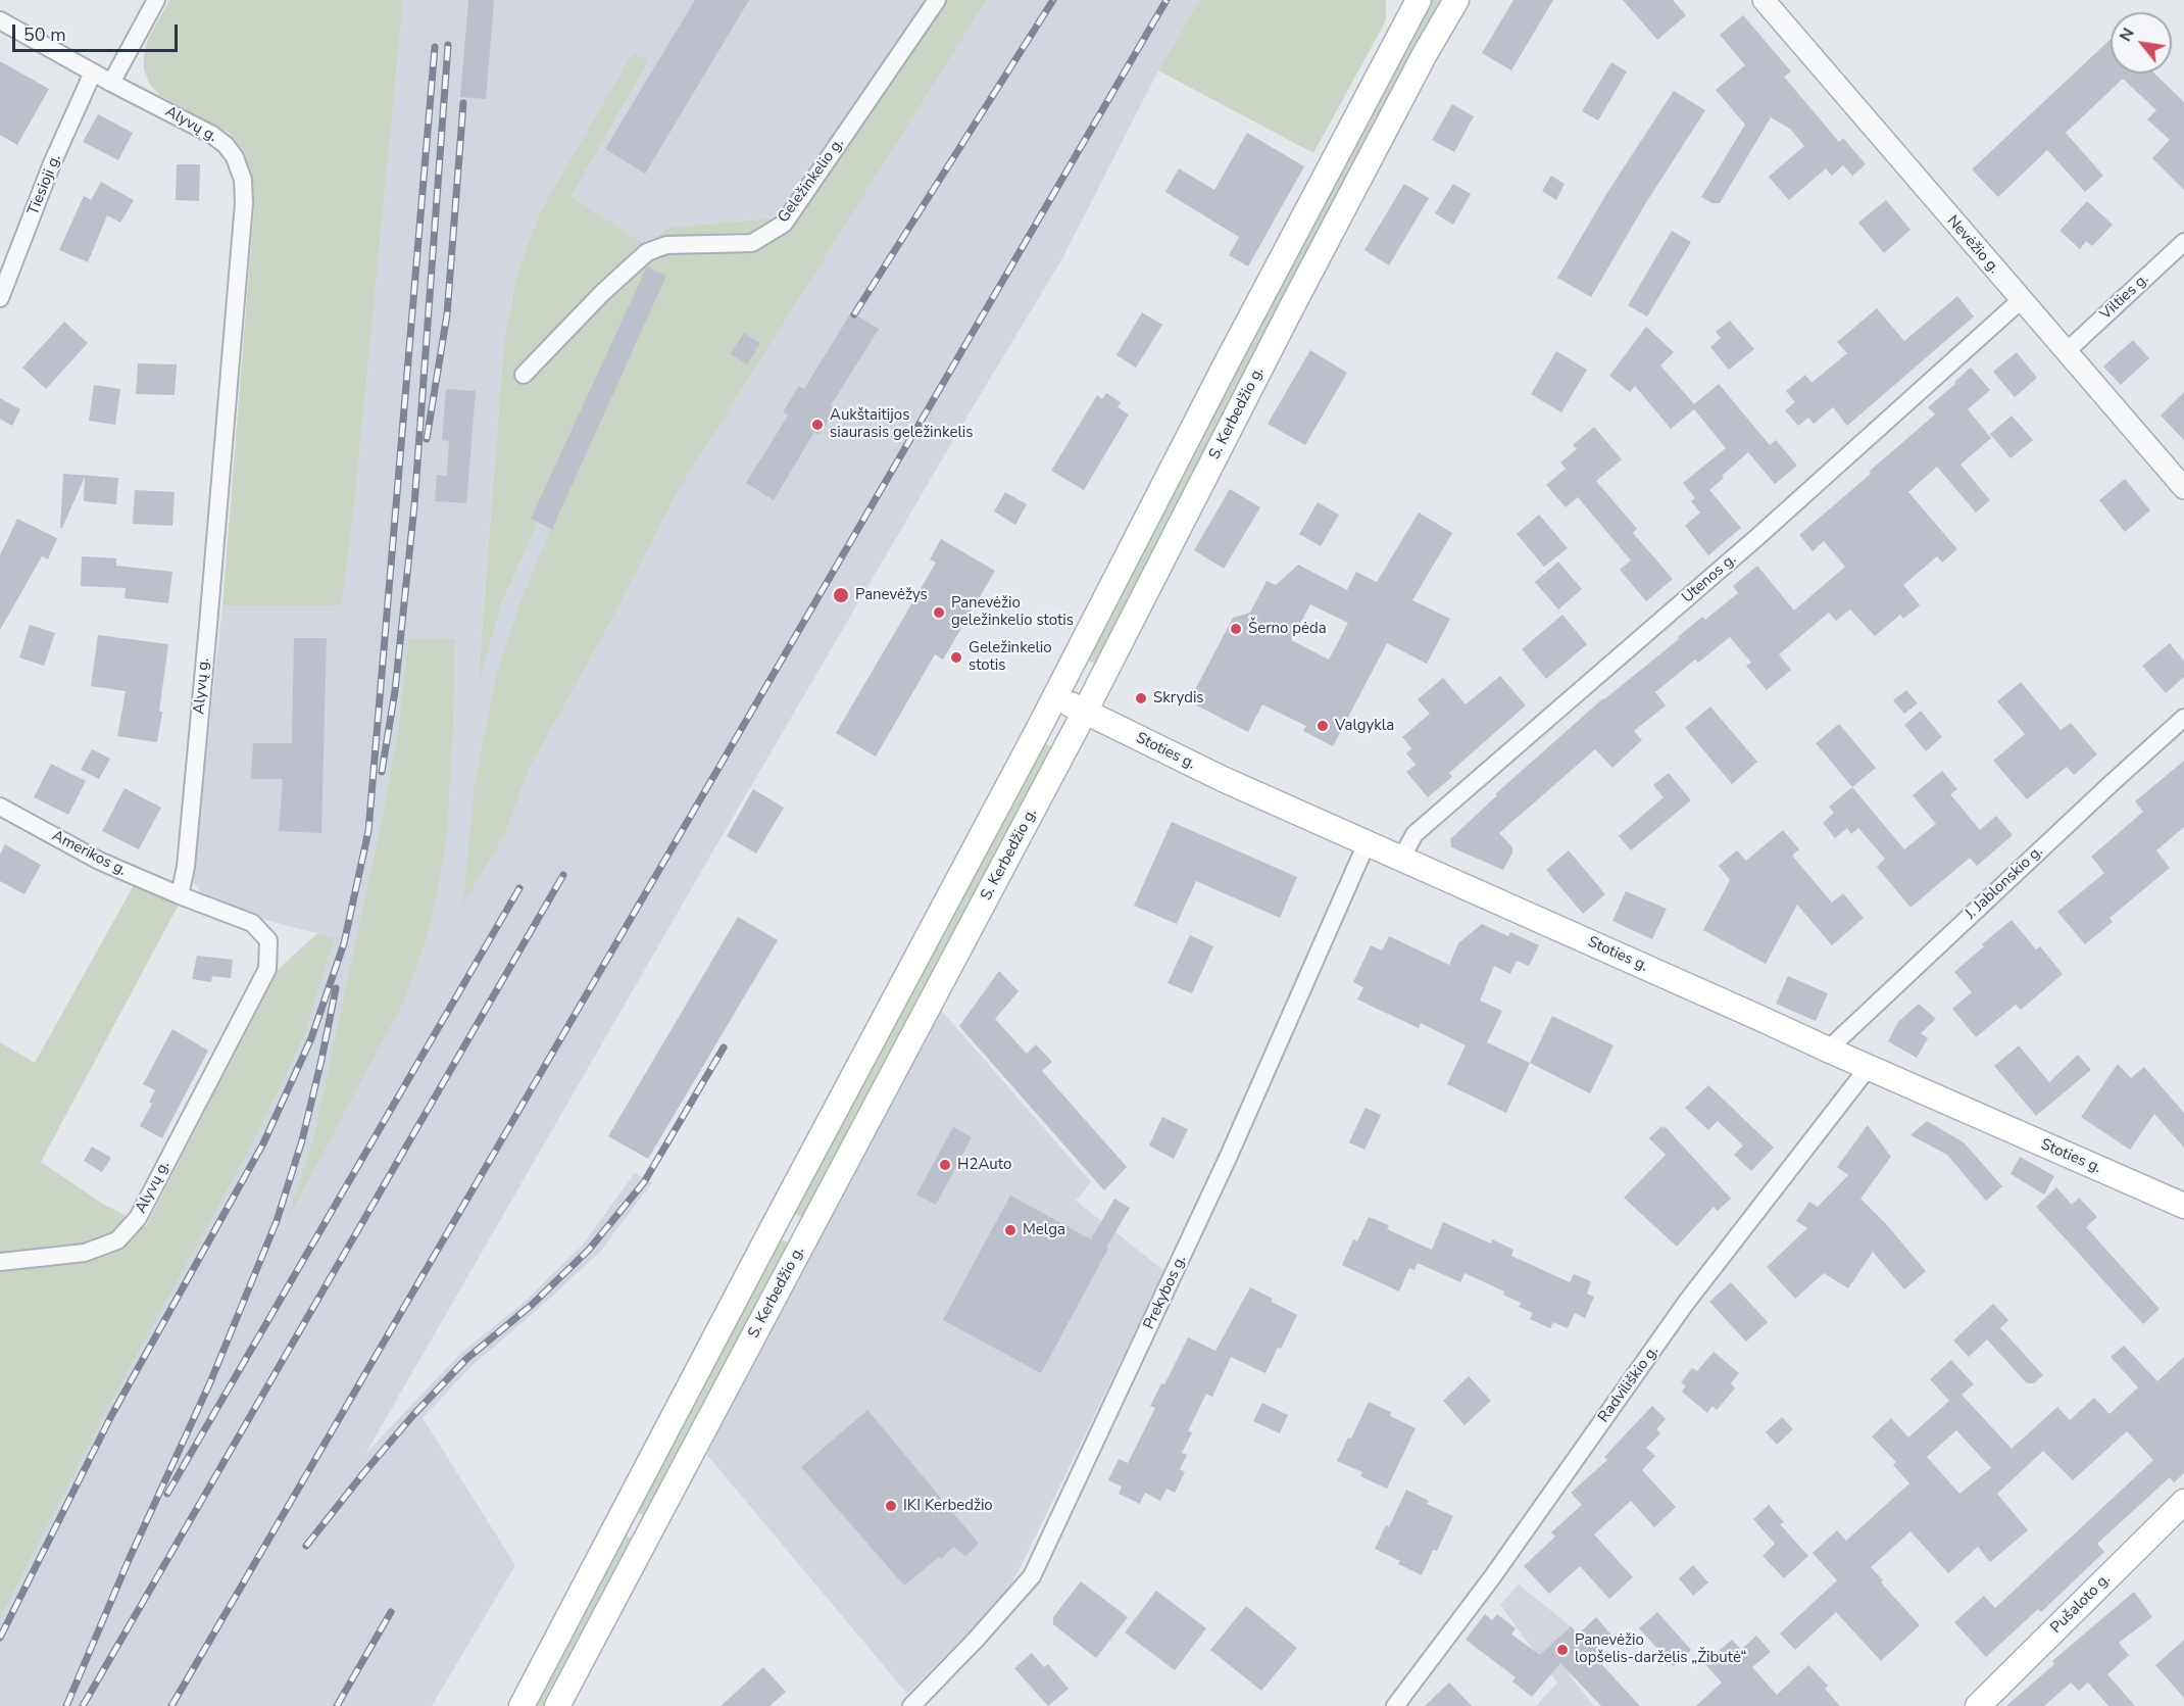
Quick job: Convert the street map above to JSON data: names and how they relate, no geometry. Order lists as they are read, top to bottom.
{
  "streets": {
    "main road": ["S. Kerbedžio g.", "Stoties g.", "Pušaloto g."],
    "street": [
      "Alyvų g.",
      "Geležinkelio g.",
      "Tiesioji g.",
      "Nevėžio g.",
      "Vilties g.",
      "Utenos g.",
      "Amerikos g.",
      "J. Jablonskio g.",
      "Prekybos g.",
      "Radviliškio g."
    ]
  },
  "crossings": [
    ["Alyvų g.", "Tiesioji g."],
    ["Alyvų g.", "Amerikos g."],
    ["Nevėžio g.", "Vilties g."],
    ["Nevėžio g.", "Utenos g."],
    ["S. Kerbedžio g.", "Stoties g."],
    ["Utenos g.", "Stoties g."],
    ["Stoties g.", "J. Jablonskio g."],
    ["Stoties g.", "Prekybos g."],
    ["Stoties g.", "Radviliškio g."]
  ],
  "places": [
    "Aukštaitijos siaurasis geležinkelis",
    "Panevėžys",
    "Panevėžio geležinkelio stotis",
    "Šerno pėda",
    "Geležinkelio stotis",
    "Skrydis",
    "Valgykla",
    "H2Auto",
    "Melga",
    "IKI Kerbedžio",
    "Panevėžio lopšelis-darželis „Žibutė“"
  ],
  "scale_bar": "50 m",
  "north": "top left"
}
